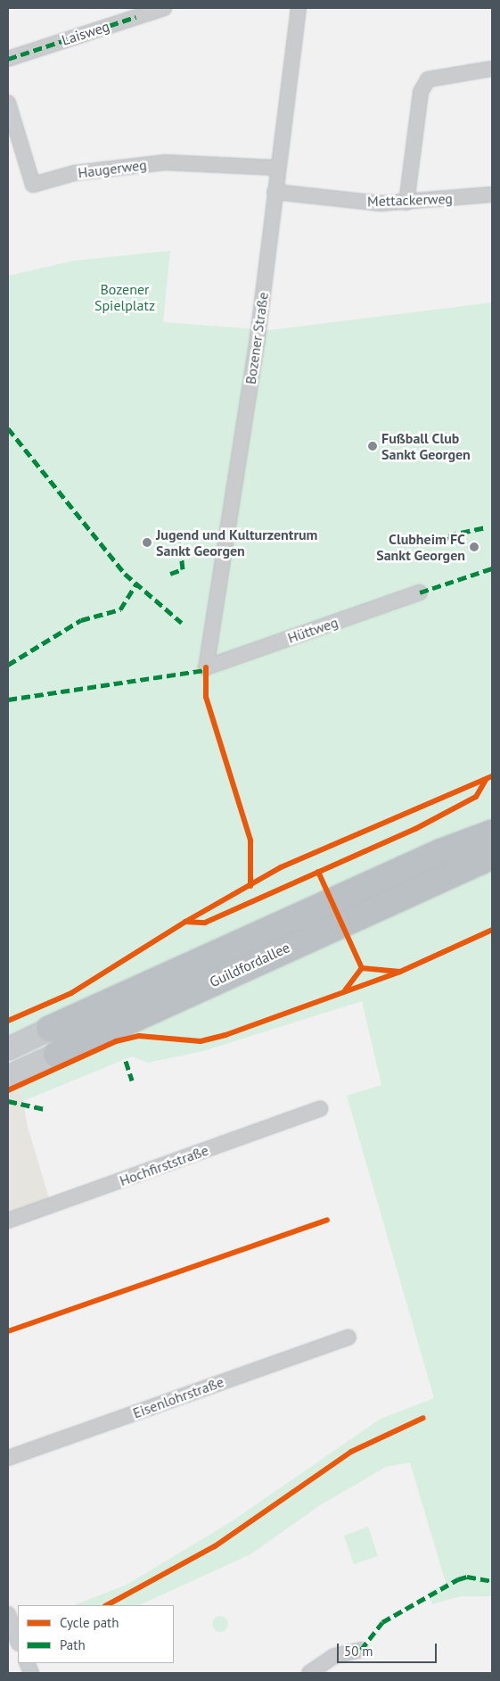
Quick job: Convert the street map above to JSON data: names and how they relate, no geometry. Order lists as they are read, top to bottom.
{
  "streets": {
    "highway": ["Guildfordallee"],
    "street": [
      "Laisweg",
      "Haugerweg",
      "Mettackerweg",
      "Bozener Straße",
      "Hüttweg",
      "Hochfirststraße",
      "Eisenlohrstraße"
    ]
  },
  "crossings": [
    ["Haugerweg", "Bozener Straße"],
    ["Mettackerweg", "Bozener Straße"],
    ["Bozener Straße", "Hüttweg"]
  ],
  "parks": ["Bozener Spielplatz"],
  "places": ["Fußball Club Sankt Georgen", "Jugend und Kulturzentrum Sankt Georgen", "Clubheim FC Sankt Georgen"],
  "legend": ["Cycle path", "Path"],
  "scale_bar": "50 m"
}
